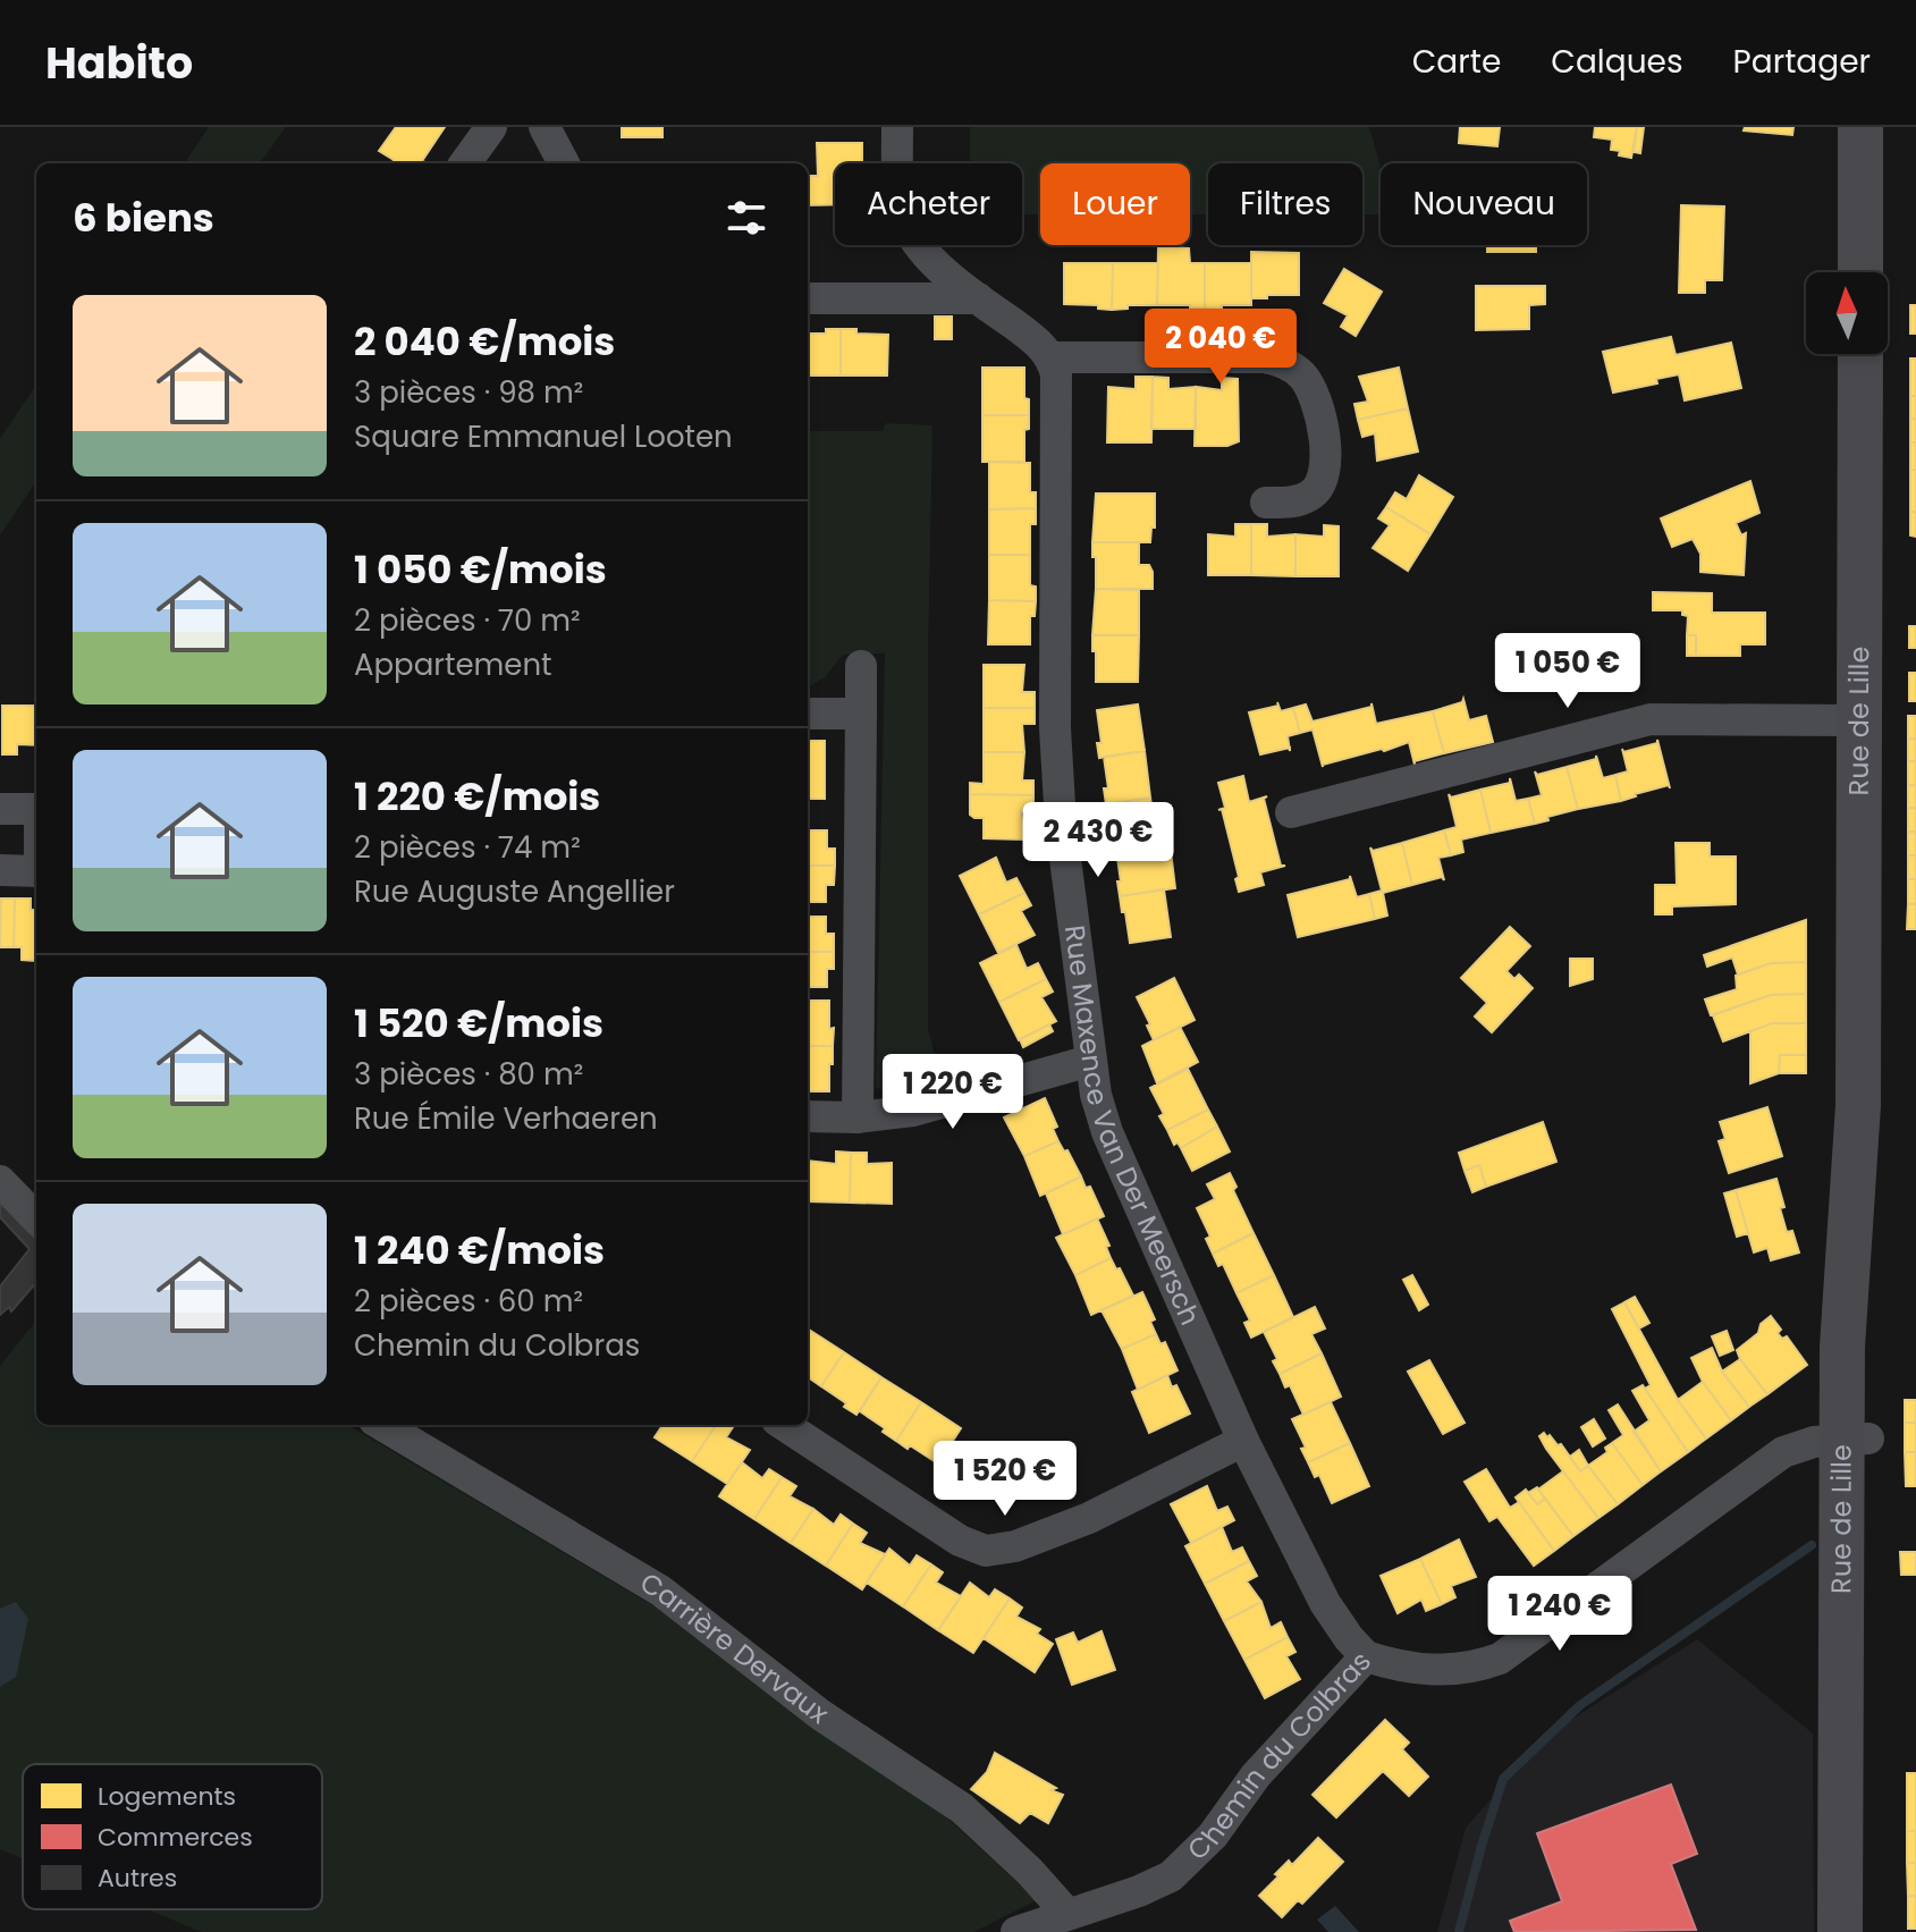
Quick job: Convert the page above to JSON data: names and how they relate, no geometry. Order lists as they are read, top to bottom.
{
  "streets": {
    "main road": ["Rue de Lille"],
    "street": ["Rue Maxence Van Der Meersch", "Carrière Dervaux", "Chemin du Colbras"]
  },
  "crossings": [
    ["Rue de Lille", "Chemin du Colbras"],
    ["Rue Maxence Van Der Meersch", "Chemin du Colbras"],
    ["Carrière Dervaux", "Chemin du Colbras"]
  ],
  "legend": ["Logements", "Commerces", "Autres"],
  "north": "top",
  "page": {
    "header": "Habito",
    "nav": ["Carte", "Calques", "Partager"],
    "chip": [
      "Acheter",
      "Louer",
      "Filtres",
      "Nouveau"
    ],
    "heading": "6 biens",
    "list": [
      {
        "name": "2 040 €/mois",
        "note": "3 pièces · 98 m² · Square Emmanuel Looten"
      },
      {
        "name": "1 050 €/mois",
        "note": "2 pièces · 70 m² · Appartement"
      },
      {
        "name": "1 220 €/mois",
        "note": "2 pièces · 74 m² · Rue Auguste Angellier"
      },
      {
        "name": "1 520 €/mois",
        "note": "3 pièces · 80 m² · Rue Émile Verhaeren"
      },
      {
        "name": "1 240 €/mois",
        "note": "2 pièces · 60 m² · Chemin du Colbras"
      }
    ],
    "price": [
      "2 040 €",
      "1 050 €",
      "2 430 €",
      "1 220 €",
      "1 520 €",
      "1 240 €"
    ]
  }
}
